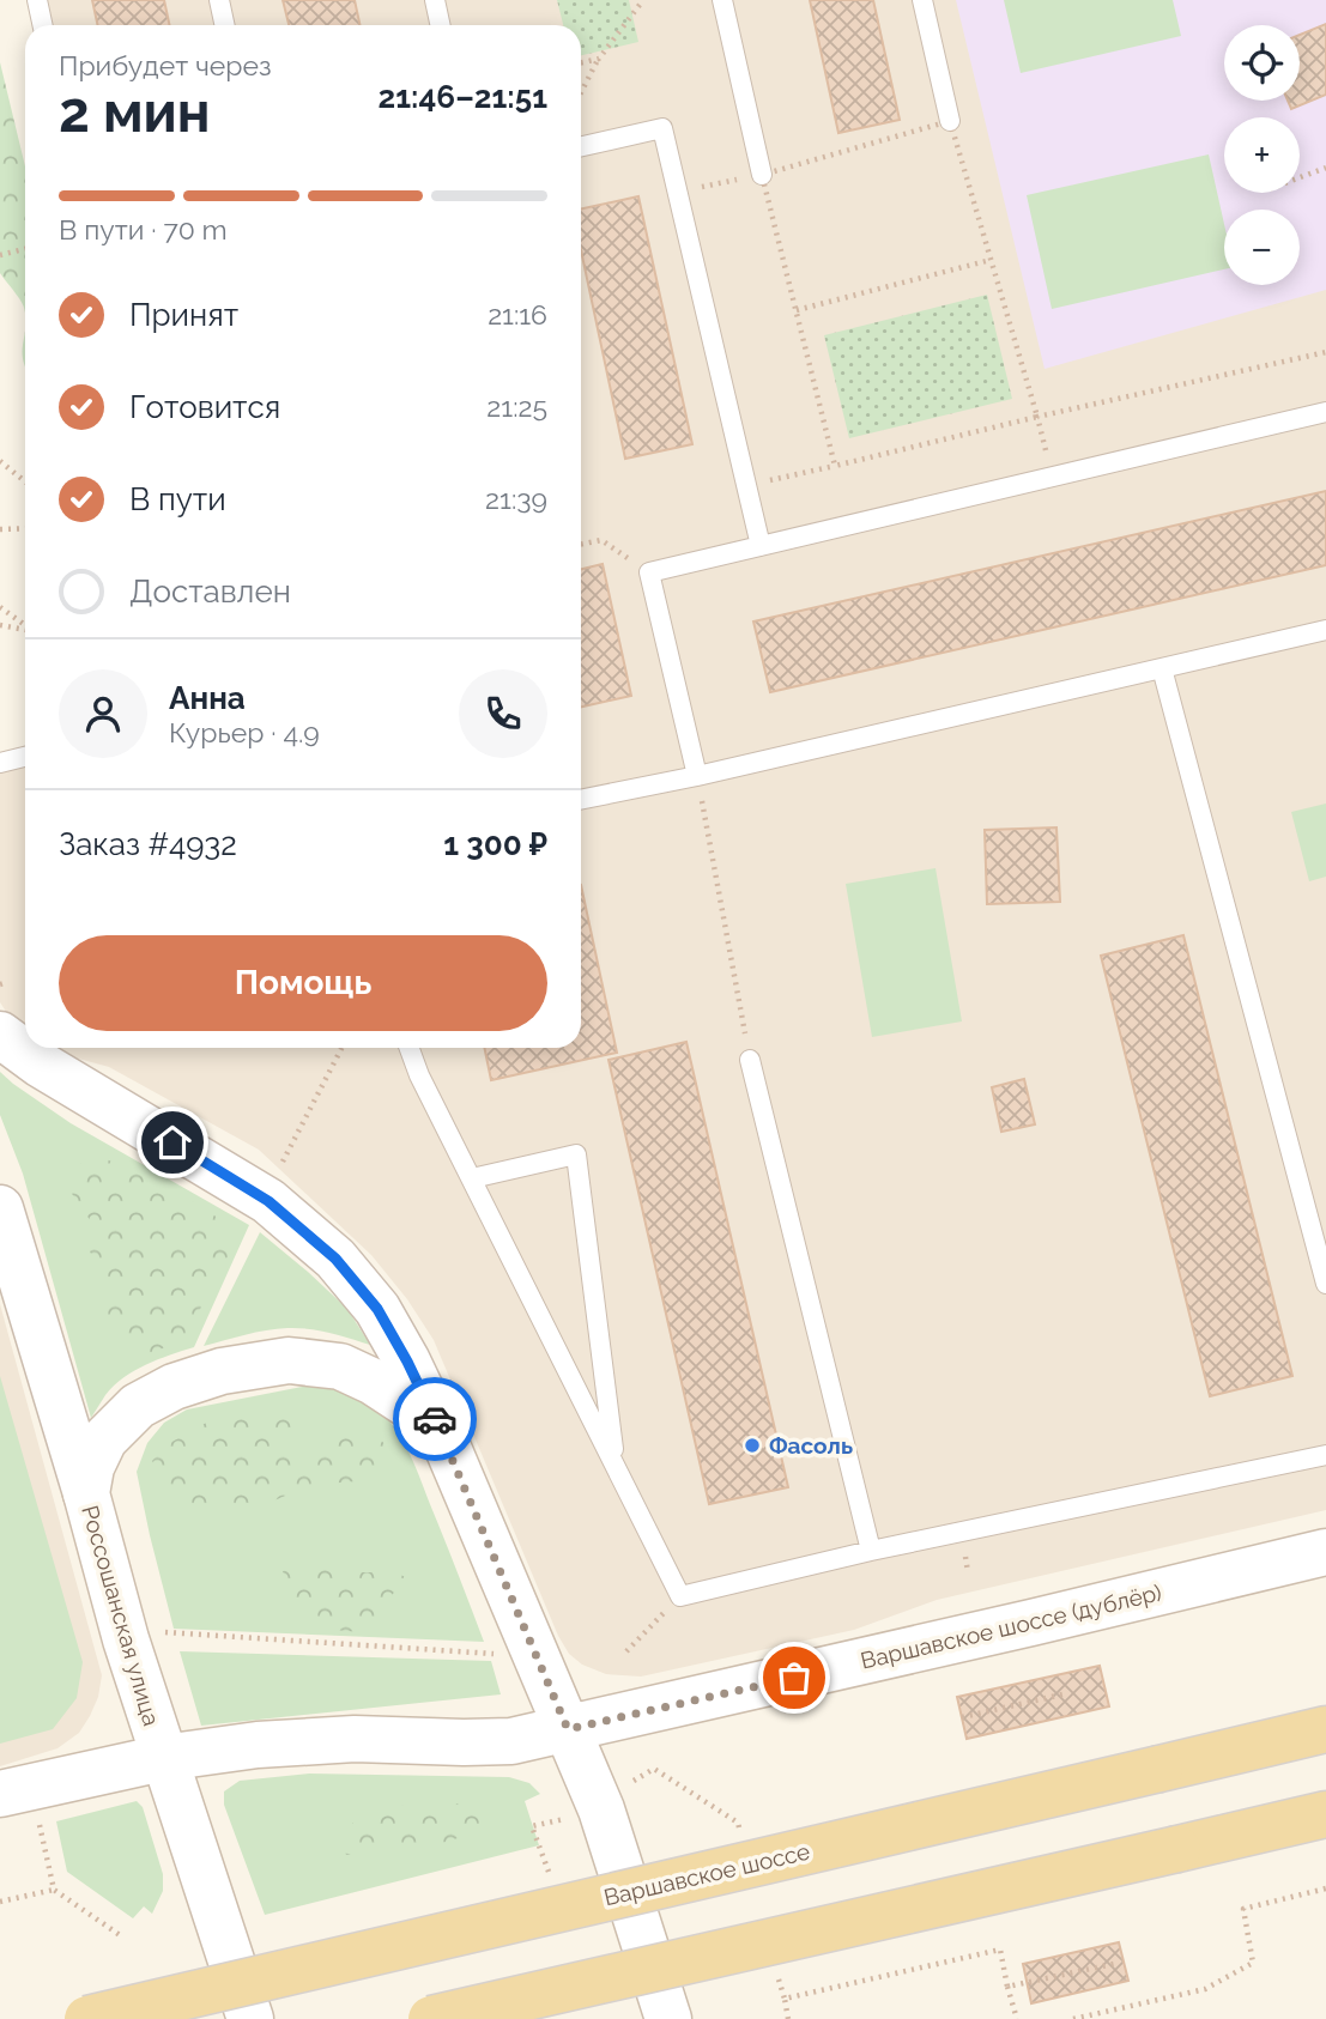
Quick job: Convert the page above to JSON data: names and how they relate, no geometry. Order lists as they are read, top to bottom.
{
  "streets": {
    "main road": ["Россошанская улица", "Варшавское шоссе (дублёр)", "Варшавское шоссе"]
  },
  "crossings": [
    ["Россошанская улица", "Варшавское шоссе (дублёр)"]
  ],
  "places": ["Фасоль"],
  "page": {
    "map_buttons": ["+", "−"],
    "heading": ["2 мин", "Прибудет через", "21:46–21:51"],
    "panel": [
      "Анна",
      "Курьер · 4.9",
      "Заказ #4932",
      "1 300 ₽"
    ],
    "bar": "В пути · 70 m",
    "list": [
      ["Принят", "21:16"],
      ["Готовится", "21:25"],
      ["В пути", "21:39"],
      "Доставлен"
    ],
    "buttons": "Помощь"
  }
}
